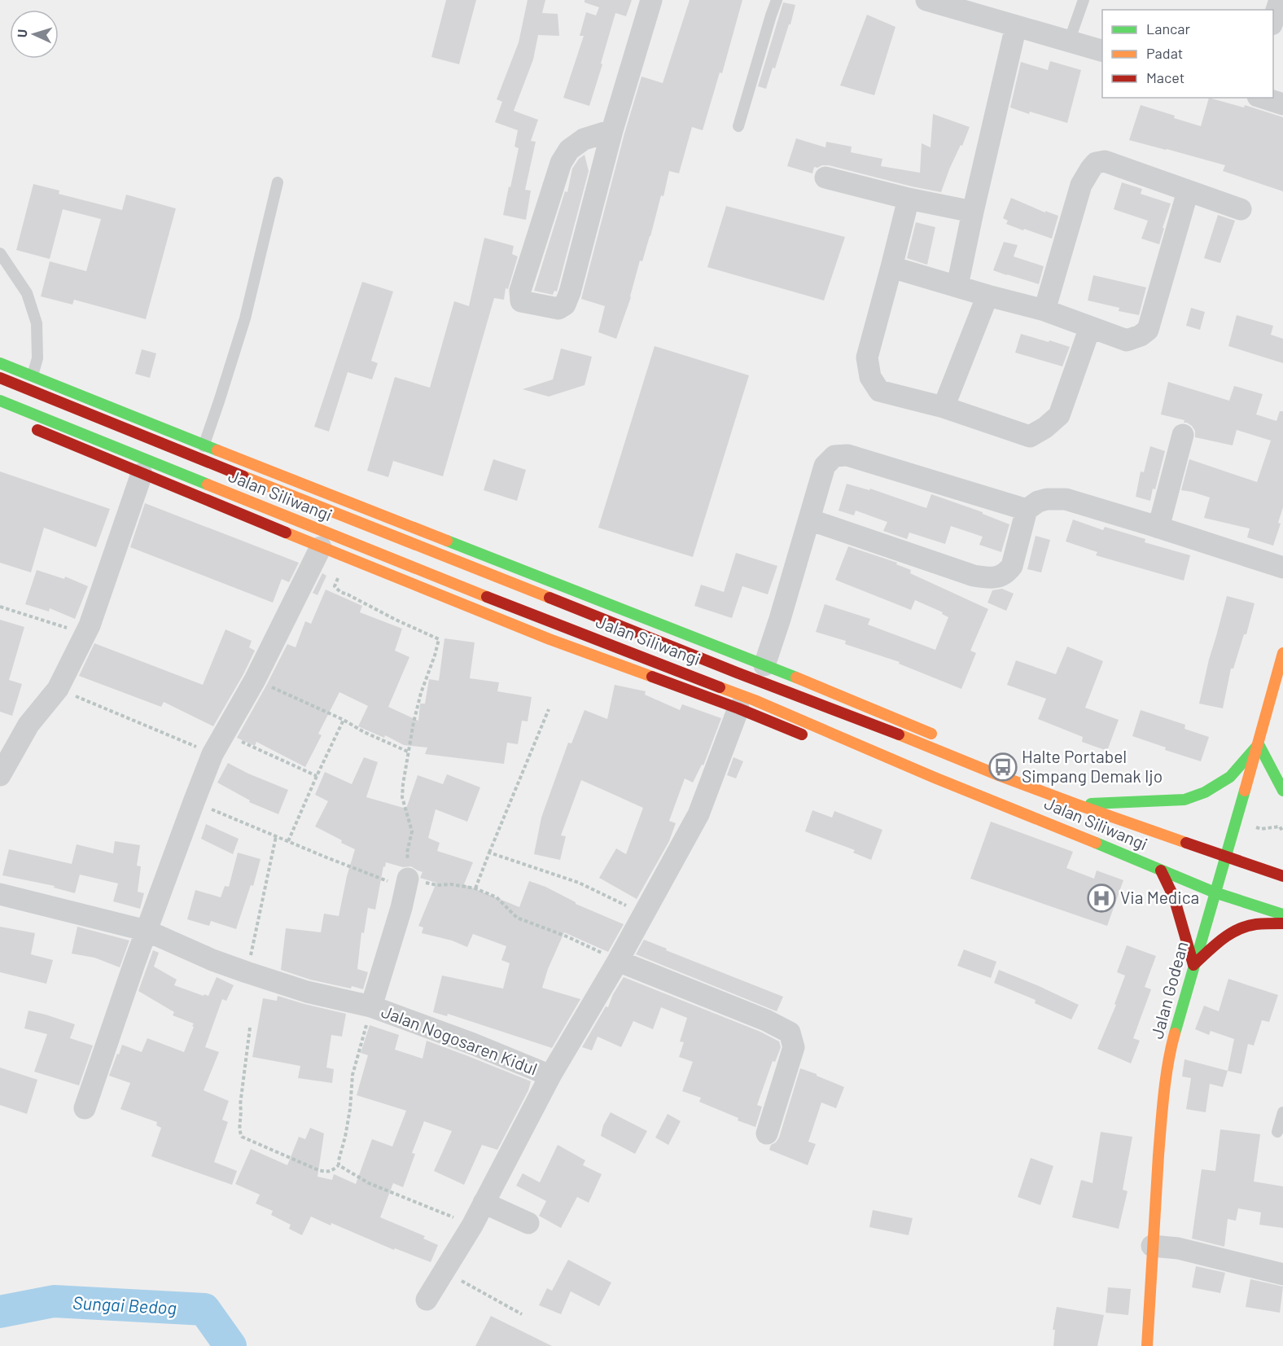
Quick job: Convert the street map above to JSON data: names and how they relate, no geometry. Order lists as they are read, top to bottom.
{
  "streets": {
    "main road": ["Jalan Siliwangi", "Jalan Godean"],
    "street": ["Jalan Nogosaren Kidul"]
  },
  "crossings": [
    ["Jalan Siliwangi", "Jalan Godean"]
  ],
  "water": ["Sungai Bedog"],
  "places": {
    "bus stop": ["Halte Portabel Simpang Demak Ijo"],
    "hospital": ["Via Medica"]
  },
  "legend": ["Lancar", "Padat", "Macet"],
  "north": "left"
}
